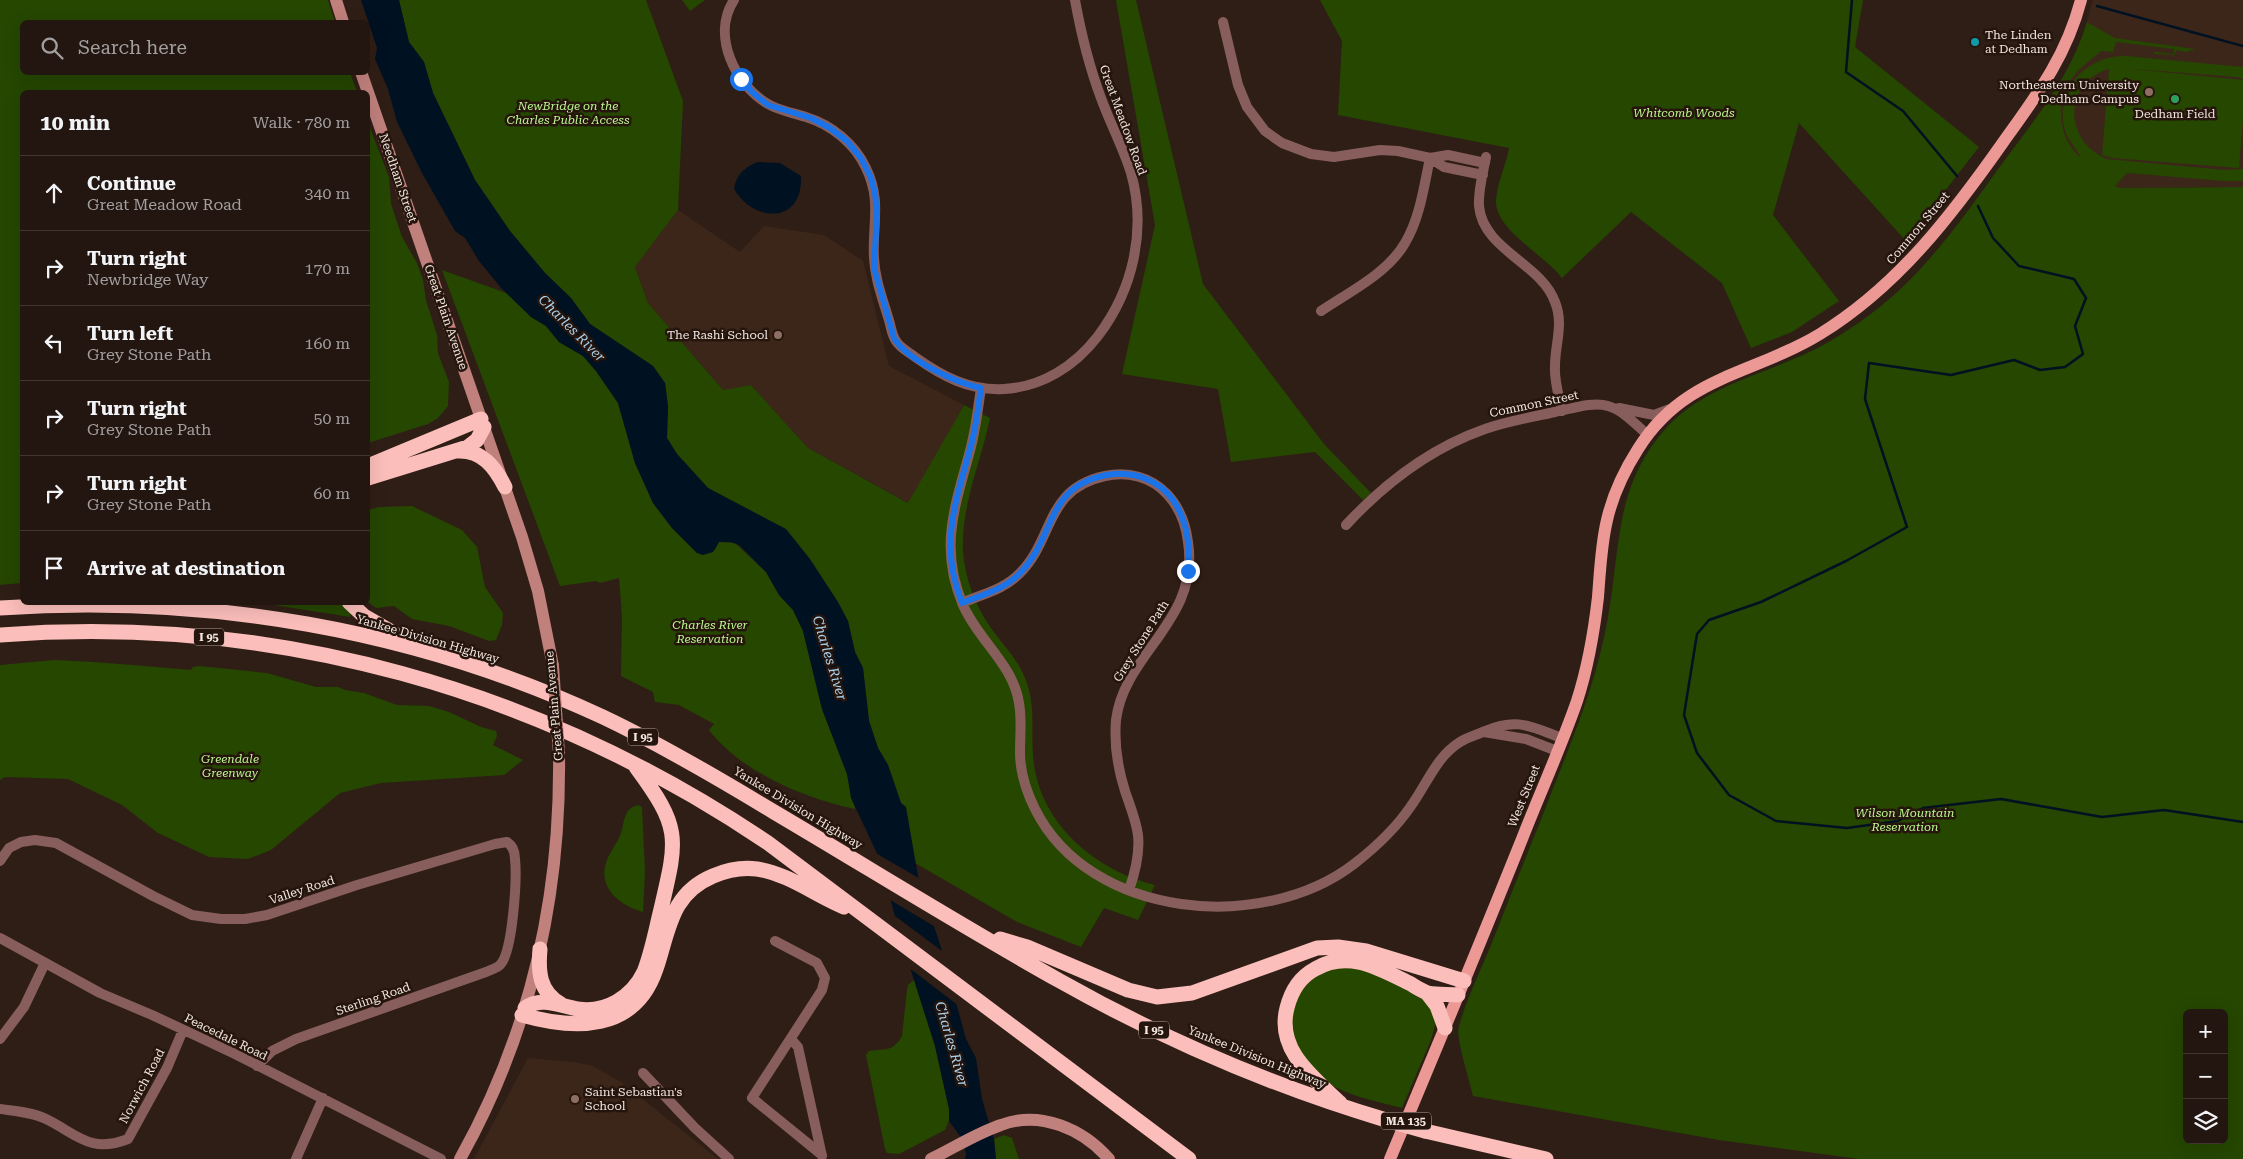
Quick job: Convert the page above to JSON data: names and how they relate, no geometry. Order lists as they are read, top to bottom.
{
  "streets": {
    "highway": ["I 95", "Yankee Division Highway"],
    "main road": [
      "Needham Street",
      "Common Street",
      "Great Plain Avenue",
      "West Street",
      "MA 135"
    ],
    "street": [
      "Great Meadow Road",
      "Grey Stone Path",
      "Valley Road",
      "Sterling Road",
      "Peacedale Road",
      "Norwich Road"
    ]
  },
  "crossings": [
    ["Needham Street", "Great Plain Avenue"],
    ["Common Street", "West Street"],
    ["Valley Road", "Sterling Road"],
    ["Sterling Road", "Peacedale Road"],
    ["Peacedale Road", "Norwich Road"]
  ],
  "water": ["Charles River"],
  "parks": [
    "NewBridge on the Charles Public Access",
    "Whitcomb Woods",
    "Charles River Reservation",
    "Greendale Greenway",
    "Wilson Mountain Reservation"
  ],
  "places": [
    "The Linden at Dedham",
    "Northeastern University Dedham Campus",
    "Dedham Field",
    "The Rashi School",
    "Saint Sebastian's School"
  ],
  "page": {
    "search": "Search here",
    "heading": ["10 min", "Walk · 780 m"],
    "list": [
      ["Continue", "Great Meadow Road", "340 m"],
      ["Turn right", "Newbridge Way", "170 m"],
      ["Turn left", "Grey Stone Path", "160 m"],
      ["Turn right", "Grey Stone Path", "50 m"],
      ["Turn right", "Grey Stone Path", "60 m"],
      "Arrive at destination"
    ],
    "map_buttons": ["+", "−"]
  }
}
